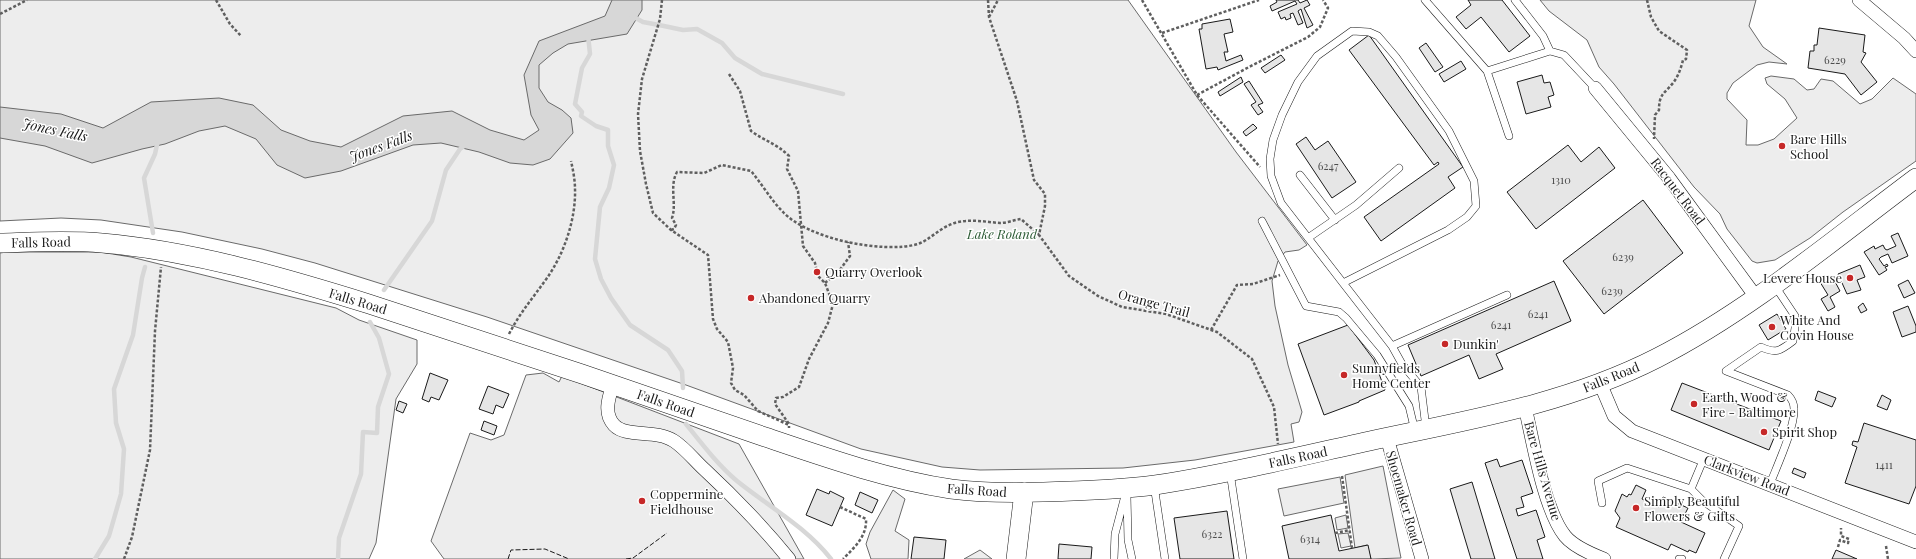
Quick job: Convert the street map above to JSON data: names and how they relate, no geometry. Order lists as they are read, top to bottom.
{
  "streets": {
    "main road": ["Falls Road"],
    "street": [
      "Racquet Road",
      "Bare Hills Avenue",
      "Clarkview Road",
      "Shoemaker Road"
    ],
    "path": ["Orange Trail"]
  },
  "crossings": [
    ["Racquet Road", "Falls Road"],
    ["Falls Road", "Orange Trail"],
    ["Falls Road", "Bare Hills Avenue"],
    ["Falls Road", "Clarkview Road"],
    ["Falls Road", "Shoemaker Road"]
  ],
  "water": ["Jones Falls"],
  "parks": ["Lake Roland"],
  "places": [
    "Bare Hills School",
    "Quarry Overlook",
    "Levere House",
    "Abandoned Quarry",
    "White And Covin House",
    "Dunkin'",
    "Sunnyfields Home Center",
    "Earth, Wood & Fire - Baltimore",
    "Spirit Shop",
    "Coppermine Fieldhouse",
    "Simply Beautiful Flowers & Gifts"
  ],
  "house_numbers": [
    "6229",
    "6247",
    "1310",
    "6239",
    "6239",
    "6241",
    "6241",
    "1411",
    "6322",
    "6314"
  ]
}
